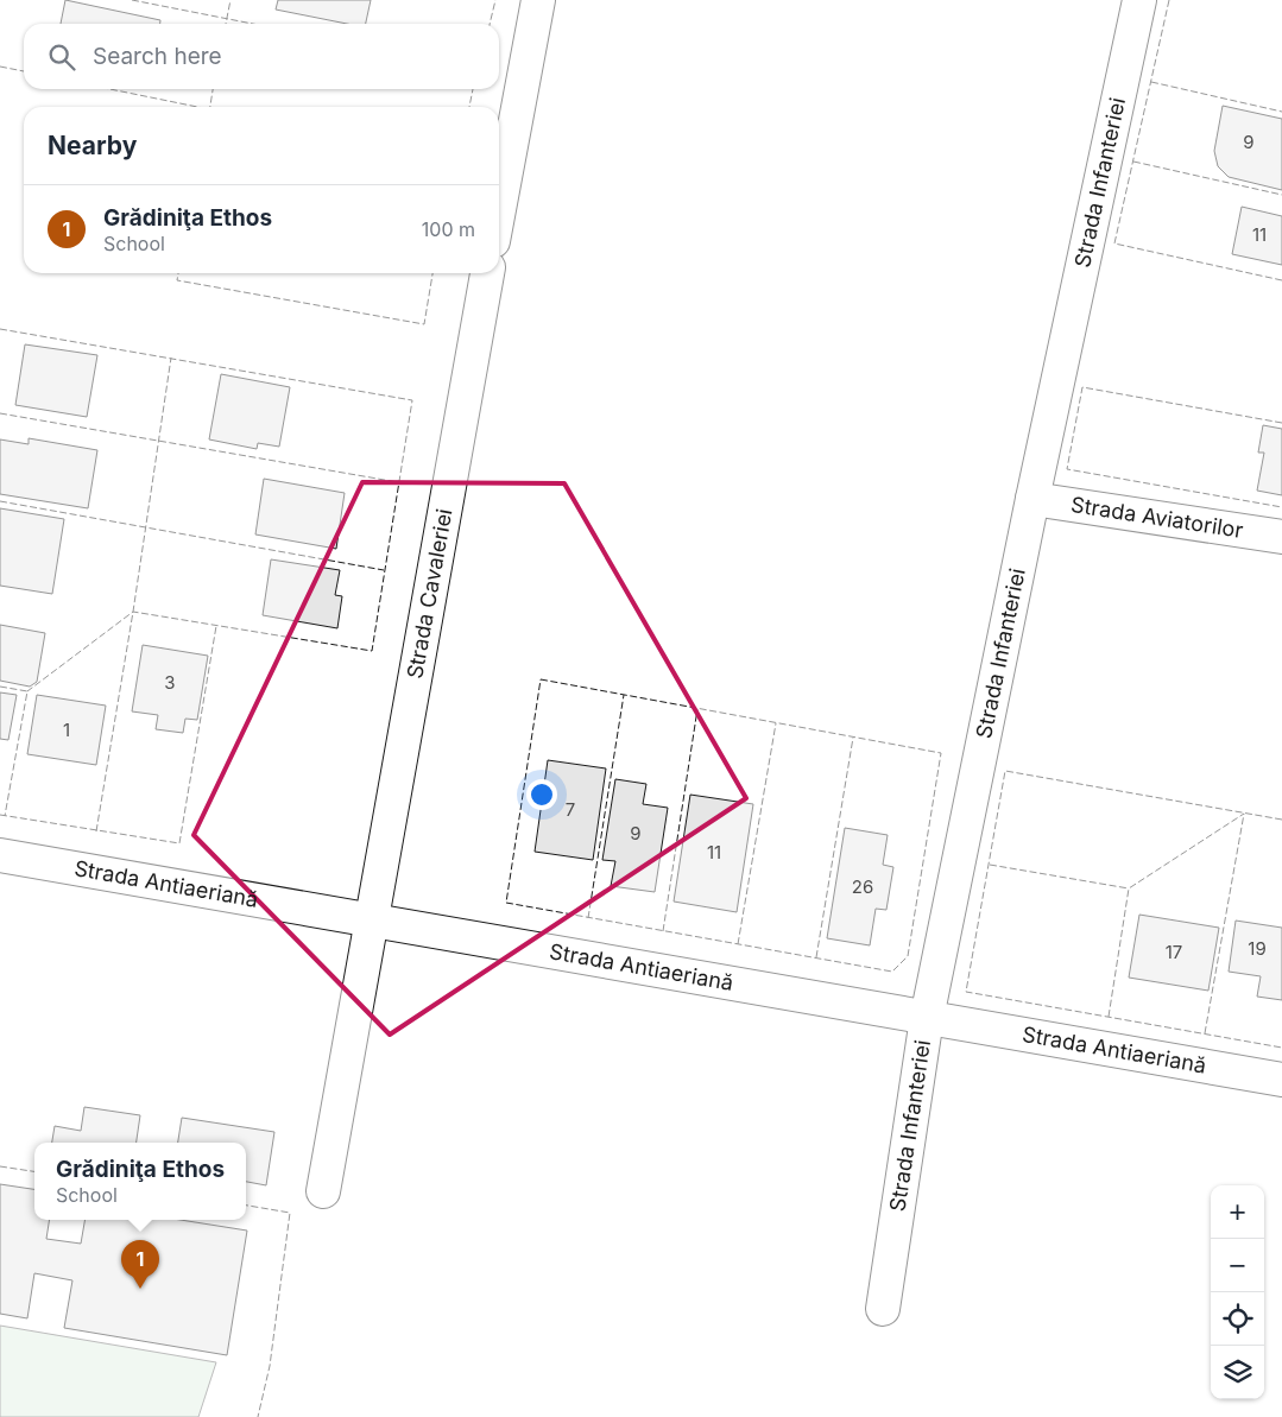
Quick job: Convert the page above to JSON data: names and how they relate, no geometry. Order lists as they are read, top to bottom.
{
  "streets": {
    "street": [
      "Strada Infanteriei",
      "Strada Aviatorilor",
      "Strada Cavaleriei",
      "Strada Antiaeriană"
    ]
  },
  "crossings": [
    ["Strada Infanteriei", "Strada Aviatorilor"],
    ["Strada Infanteriei", "Strada Antiaeriană"],
    ["Strada Cavaleriei", "Strada Antiaeriană"]
  ],
  "house_numbers": [
    "9",
    "11",
    "3",
    "1",
    "7",
    "9",
    "11",
    "26",
    "19",
    "17"
  ],
  "page": {
    "search": "Search here",
    "heading": "Nearby",
    "list": [
      {
        "mark": "1",
        "name": "Grădiniţa Ethos",
        "note": "School",
        "value": "100 m"
      }
    ],
    "popup": ["Grădiniţa Ethos", "School"],
    "map_buttons": ["+", "−"],
    "pins": "1"
  }
}
